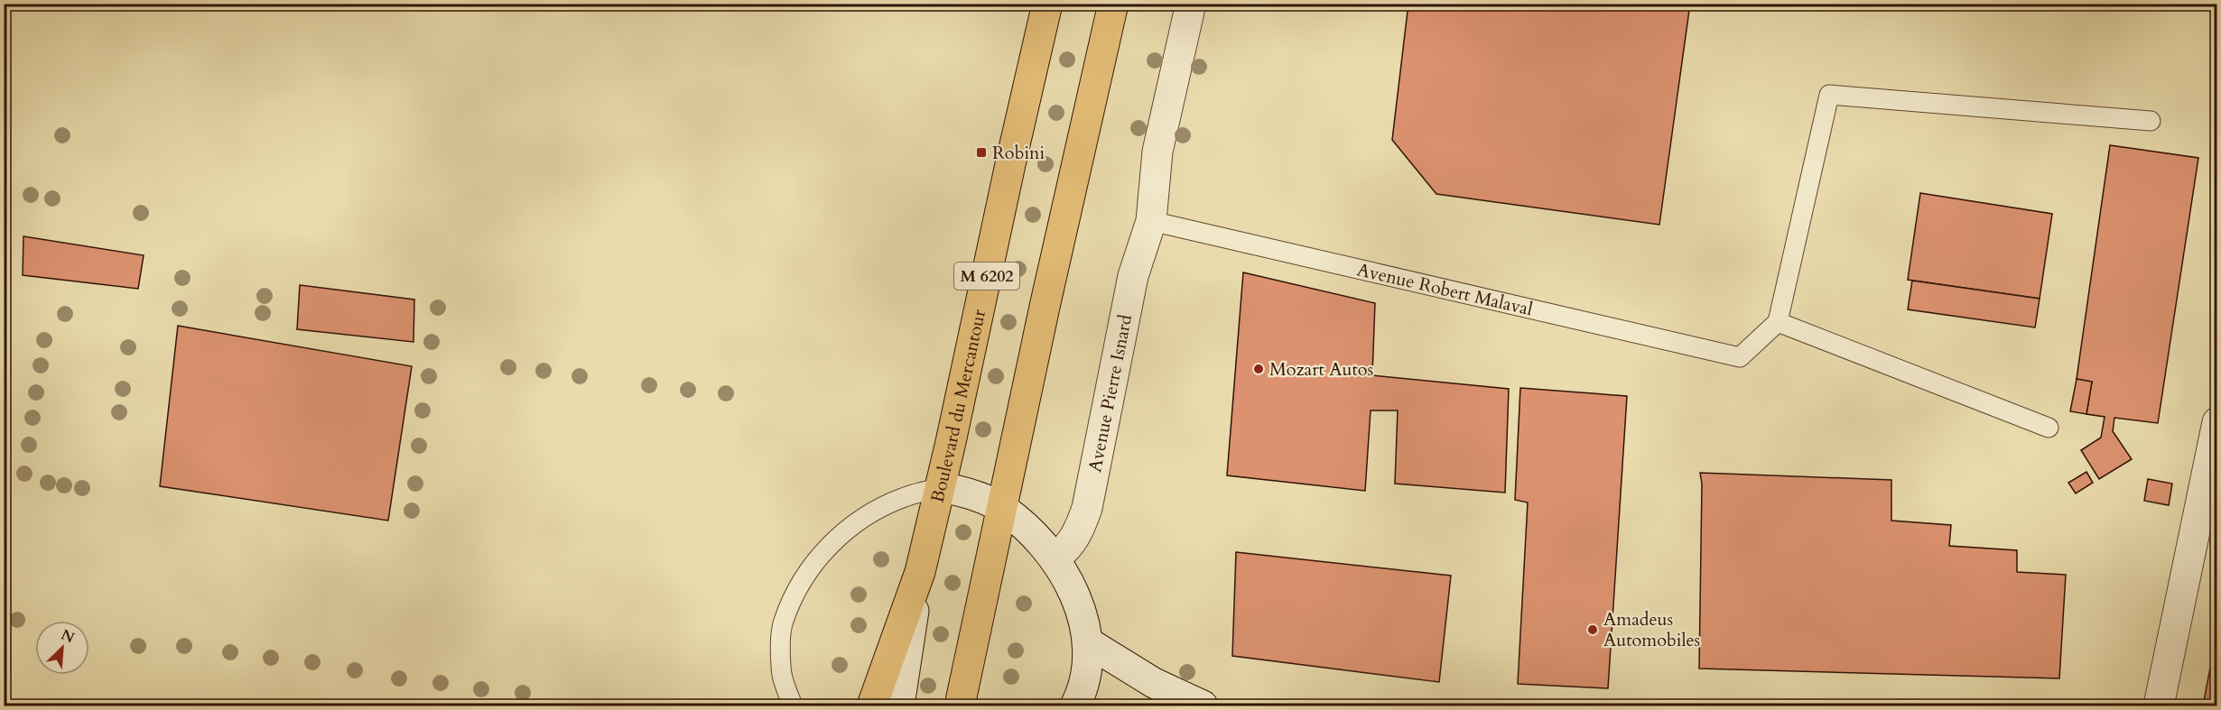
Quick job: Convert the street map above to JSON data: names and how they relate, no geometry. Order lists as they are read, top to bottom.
{
  "streets": {
    "main road": ["M 6202", "Boulevard du Mercantour"],
    "street": ["Avenue Pierre Isnard"],
    "lane": ["Avenue Robert Malaval"]
  },
  "crossings": [
    ["Avenue Robert Malaval", "Avenue Pierre Isnard"]
  ],
  "places": {
    "transit": ["Robini"],
    "other": ["Mozart Autos", "Amadeus Automobiles"]
  },
  "north": "top right"
}
